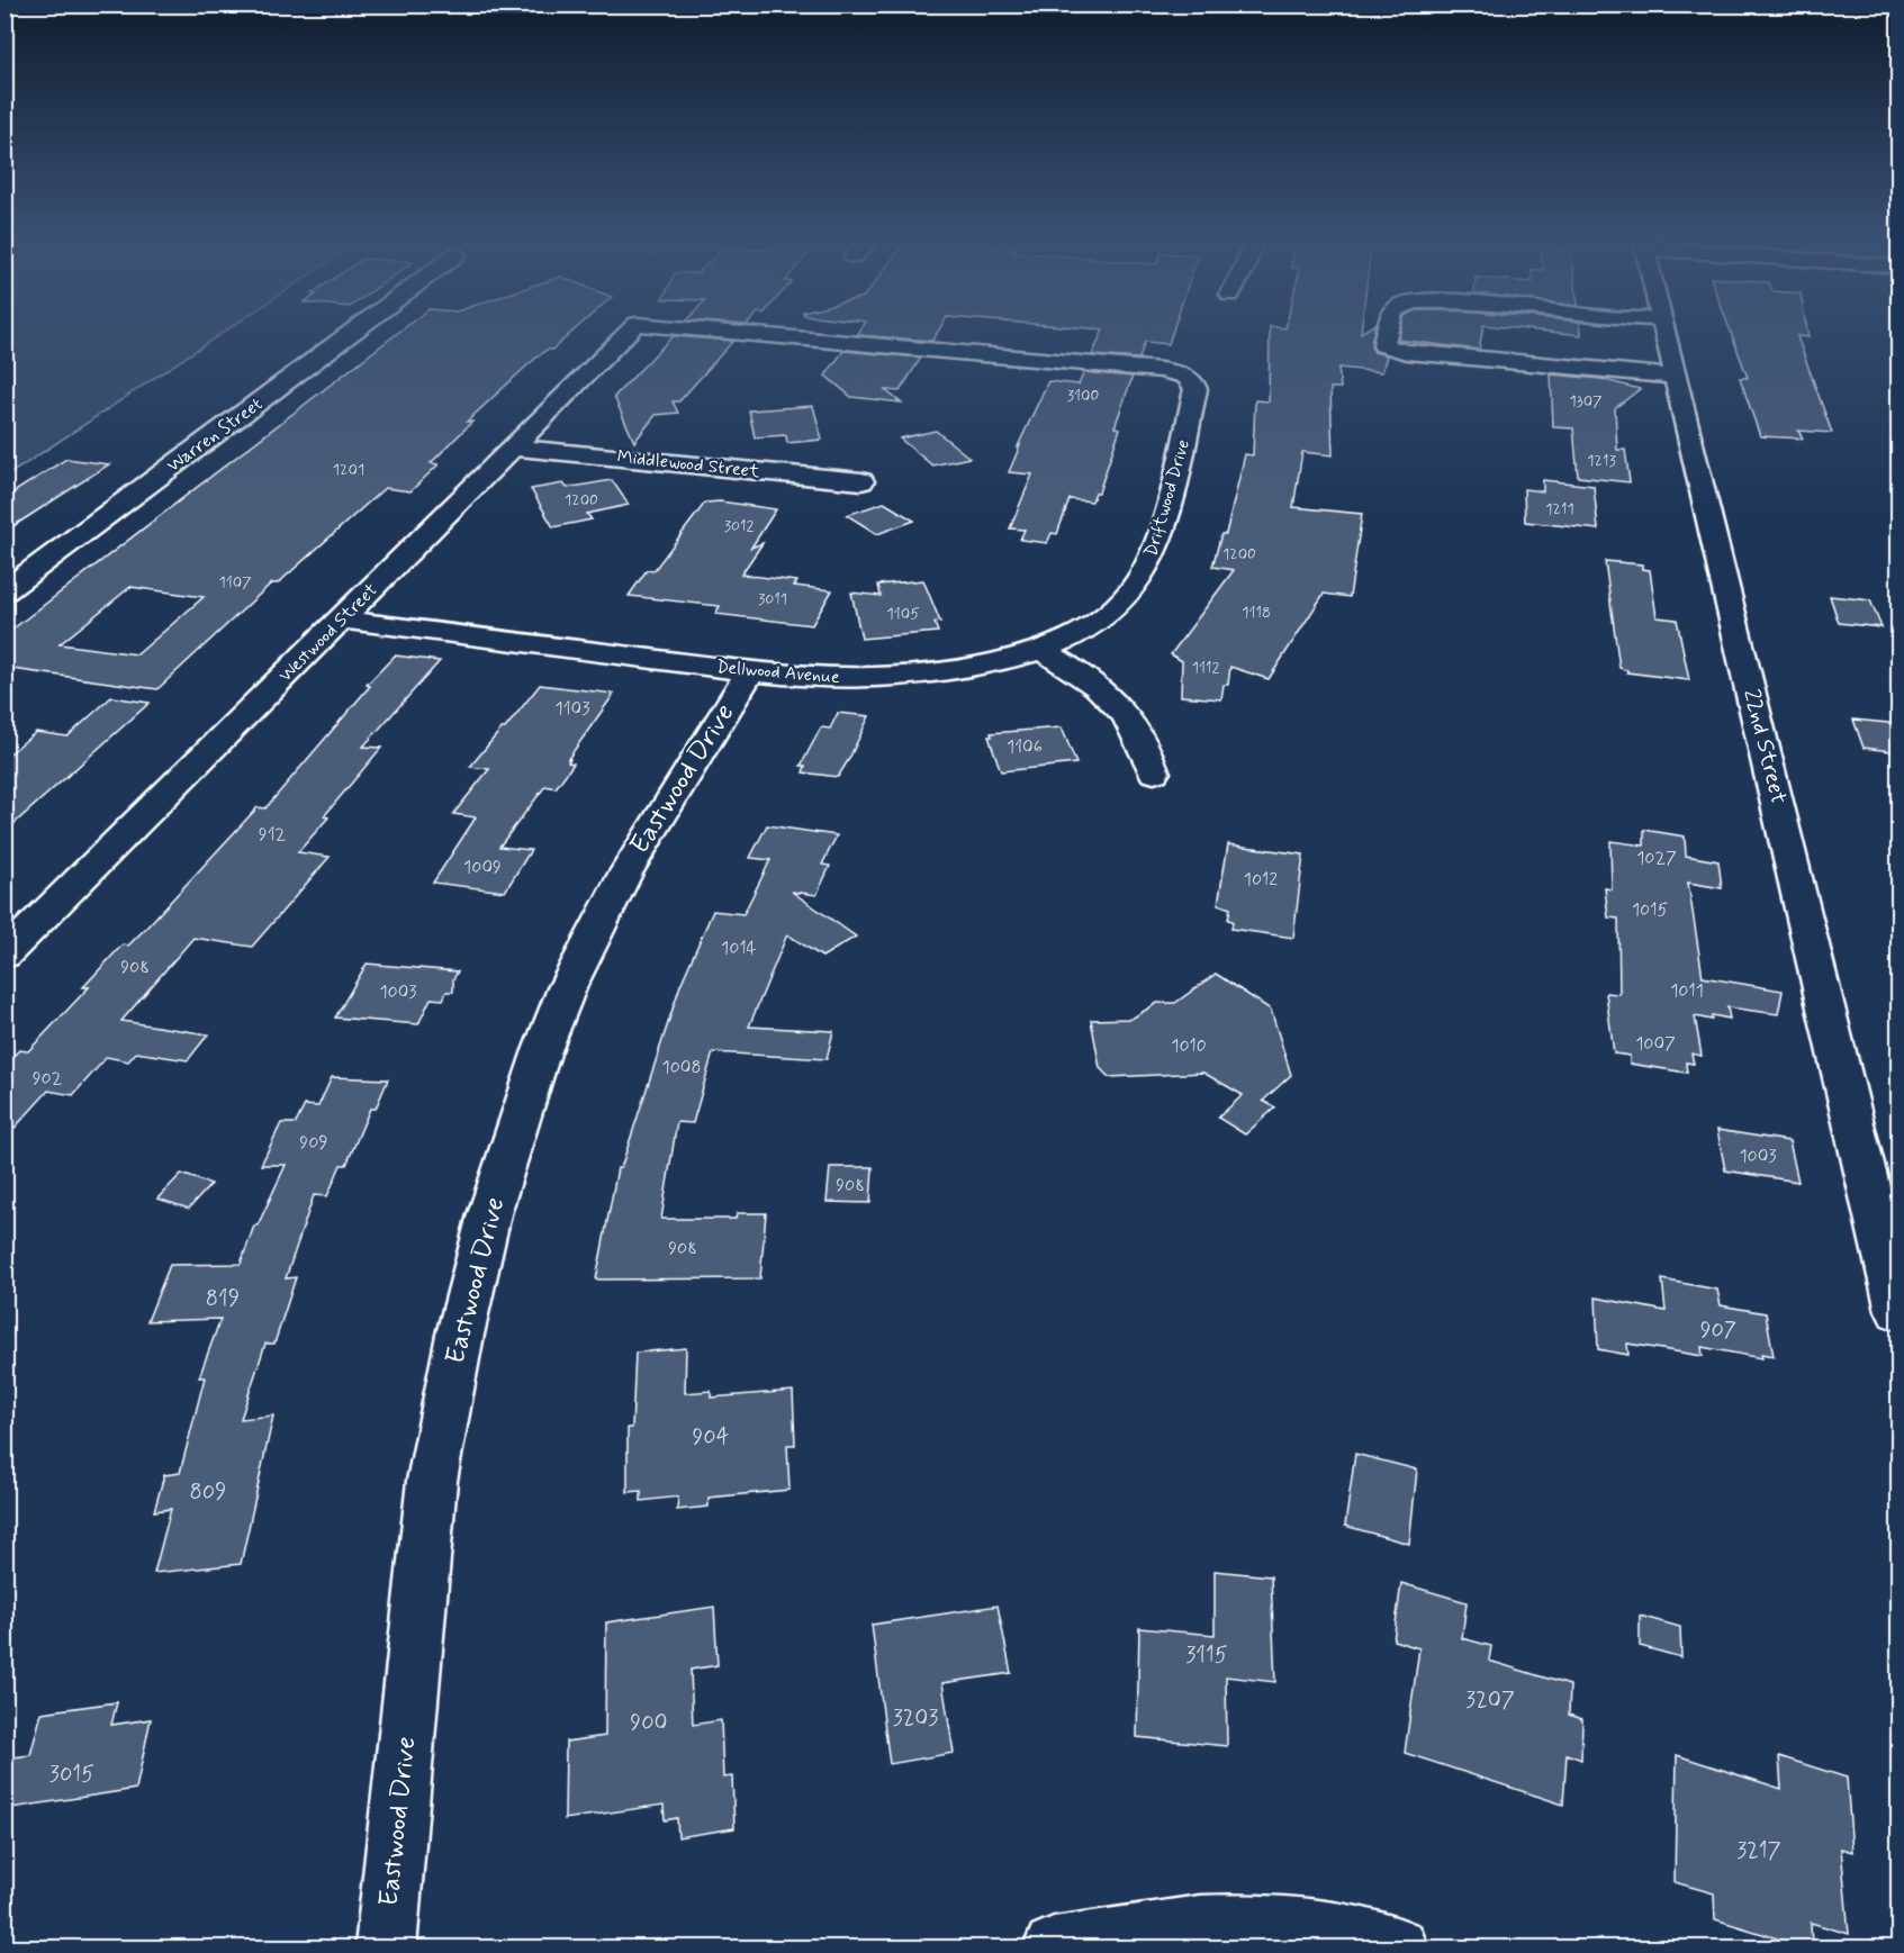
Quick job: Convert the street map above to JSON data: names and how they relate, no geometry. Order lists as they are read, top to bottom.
{
  "streets": {
    "street": [
      "Warren Street",
      "Middlewood Street",
      "Driftwood Drive",
      "Westwood Street",
      "Dellwood Avenue",
      "22nd Street",
      "Eastwood Drive"
    ]
  },
  "crossings": [
    ["Middlewood Street", "Westwood Street"],
    ["Driftwood Drive", "Westwood Street"],
    ["Driftwood Drive", "Dellwood Avenue"],
    ["Westwood Street", "Dellwood Avenue"],
    ["Dellwood Avenue", "Eastwood Drive"]
  ],
  "house_numbers": [
    "3100",
    "1307",
    "1213",
    "1201",
    "1200",
    "1211",
    "3012",
    "1200",
    "1107",
    "3011",
    "1118",
    "1105",
    "1112",
    "1103",
    "1106",
    "912",
    "1027",
    "1009",
    "1012",
    "1015",
    "1014",
    "908",
    "1011",
    "1003",
    "1007",
    "1010",
    "1008",
    "902",
    "909",
    "1003",
    "908",
    "908",
    "819",
    "907",
    "904",
    "809",
    "3115",
    "3207",
    "3203",
    "900",
    "3015",
    "3217"
  ]
}
